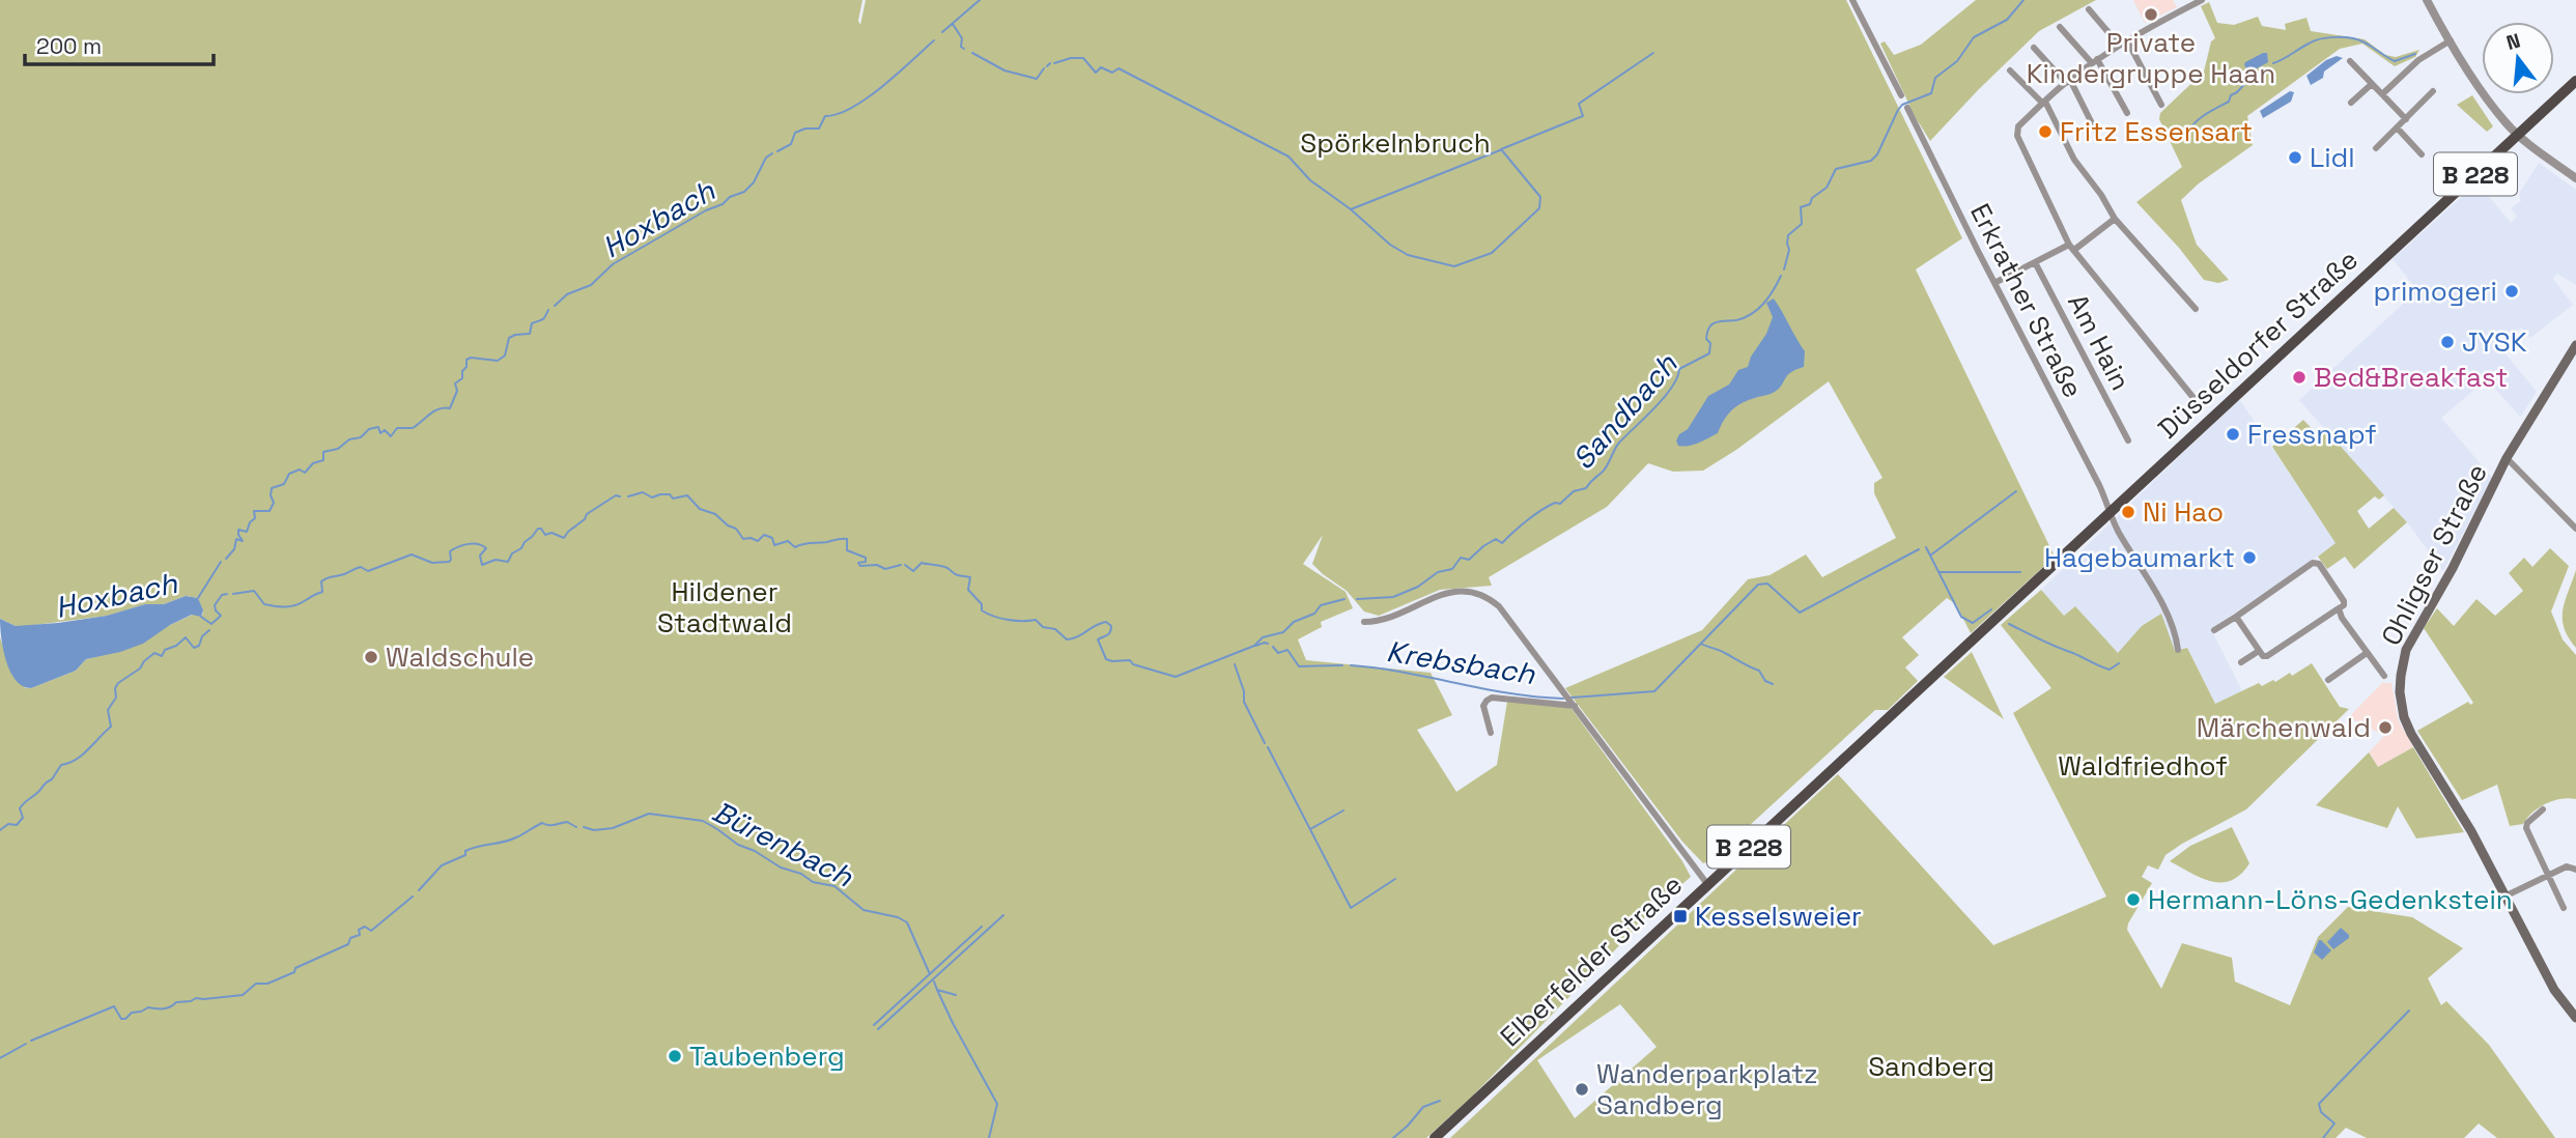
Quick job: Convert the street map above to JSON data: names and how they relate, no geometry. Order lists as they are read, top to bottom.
{
  "streets": {
    "main road": [
      "B 228",
      "Düsseldorfer Straße",
      "Ohligser Straße",
      "Elberfelder Straße"
    ],
    "street": ["Erkrather Straße", "Am Hain"]
  },
  "crossings": [
    ["Erkrather Straße", "Düsseldorfer Straße"],
    ["Düsseldorfer Straße", "Elberfelder Straße"]
  ],
  "water": [
    "Hoxbach",
    "Sandbach",
    "Krebsbach",
    "Bürenbach"
  ],
  "parks": [
    "Spörkelnbruch",
    "Hildener Stadtwald",
    "Waldfriedhof",
    "Sandberg"
  ],
  "places": {
    "other": [
      "Private Kindergruppe Haan",
      "Fritz Essensart",
      "Lidl",
      "primogeri",
      "JYSK",
      "Bed&Breakfast",
      "Fressnapf",
      "Ni Hao",
      "Hagebaumarkt",
      "Waldschule",
      "Märchenwald",
      "Hermann-Löns-Gedenkstein",
      "Taubenberg",
      "Wanderparkplatz Sandberg"
    ],
    "transit": ["Kesselsweier"]
  },
  "scale_bar": "200 m",
  "north": "top"
}
